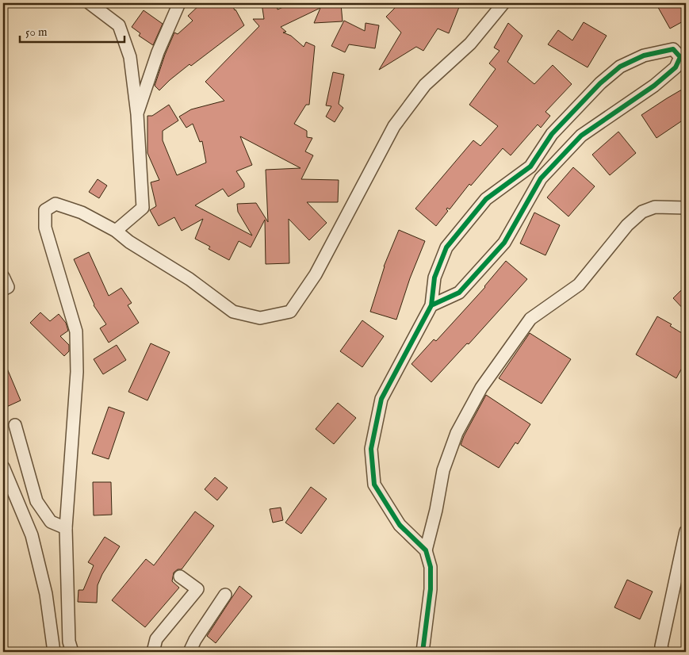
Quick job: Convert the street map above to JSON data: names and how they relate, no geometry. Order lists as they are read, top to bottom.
{
  "scale_bar": "50 m"
}
